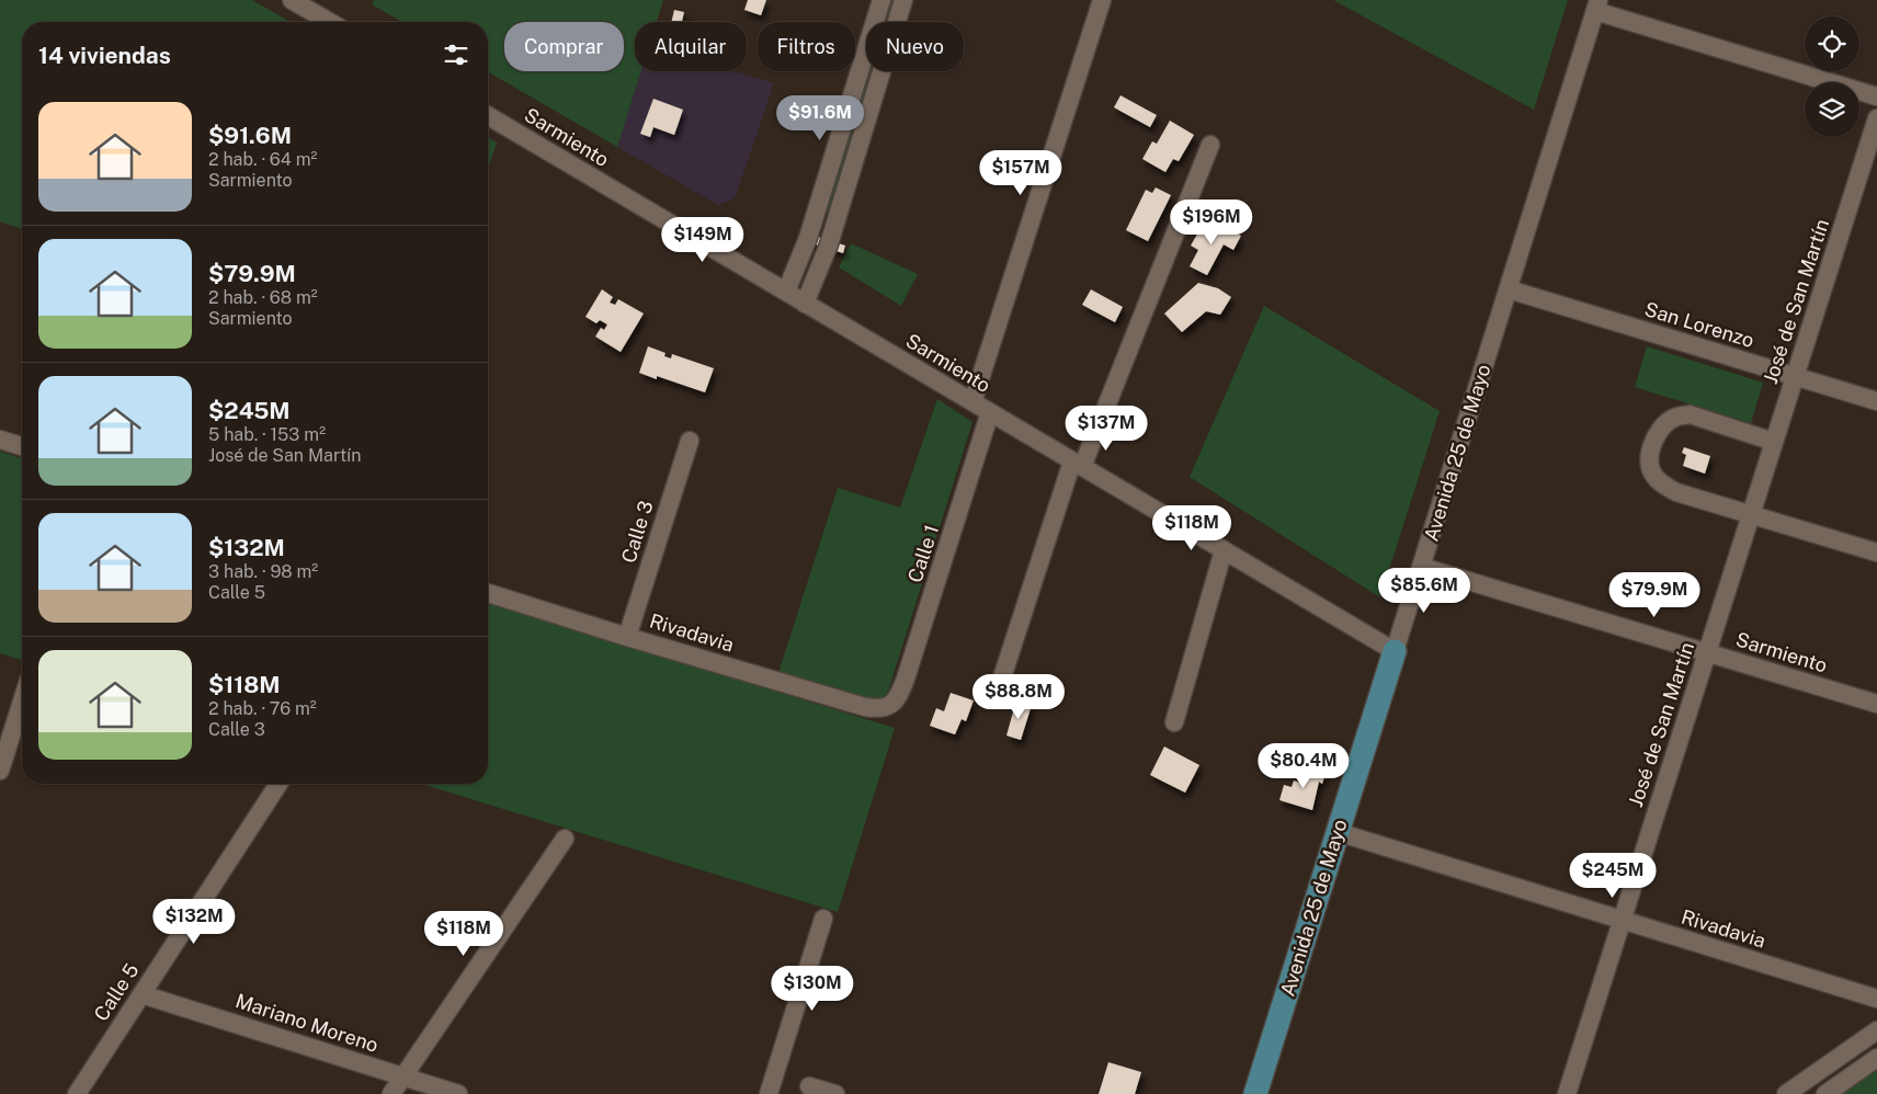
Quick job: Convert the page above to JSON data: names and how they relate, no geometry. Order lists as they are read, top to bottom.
{
  "streets": {
    "main road": ["Avenida 25 de Mayo"],
    "street": [
      "Sarmiento",
      "José de San Martín",
      "San Lorenzo",
      "Calle 3",
      "Calle 1",
      "Rivadavia",
      "Calle 5",
      "Mariano Moreno"
    ]
  },
  "crossings": [
    ["Sarmiento", "José de San Martín"],
    ["Sarmiento", "Avenida 25 de Mayo"],
    ["Sarmiento", "Calle 1"],
    ["José de San Martín", "San Lorenzo"],
    ["José de San Martín", "Rivadavia"],
    ["San Lorenzo", "Avenida 25 de Mayo"],
    ["Avenida 25 de Mayo", "Rivadavia"],
    ["Calle 3", "Rivadavia"],
    ["Calle 1", "Rivadavia"],
    ["Calle 5", "Mariano Moreno"]
  ],
  "page": {
    "chip": [
      "Comprar",
      "Alquilar",
      "Filtros",
      "Nuevo"
    ],
    "heading": "14 viviendas",
    "list": [
      {
        "name": "$91.6M",
        "note": "2 hab. · 64 m² · Sarmiento"
      },
      {
        "name": "$79.9M",
        "note": "2 hab. · 68 m² · Sarmiento"
      },
      {
        "name": "$245M",
        "note": "5 hab. · 153 m² · José de San Martín"
      },
      {
        "name": "$132M",
        "note": "3 hab. · 98 m² · Calle 5"
      },
      {
        "name": "$118M",
        "note": "2 hab. · 76 m² · Calle 3"
      }
    ],
    "price": [
      "$91.6M",
      "$157M",
      "$196M",
      "$149M",
      "$137M",
      "$118M",
      "$85.6M",
      "$79.9M",
      "$88.8M",
      "$80.4M",
      "$245M",
      "$132M",
      "$118M",
      "$130M"
    ]
  }
}
